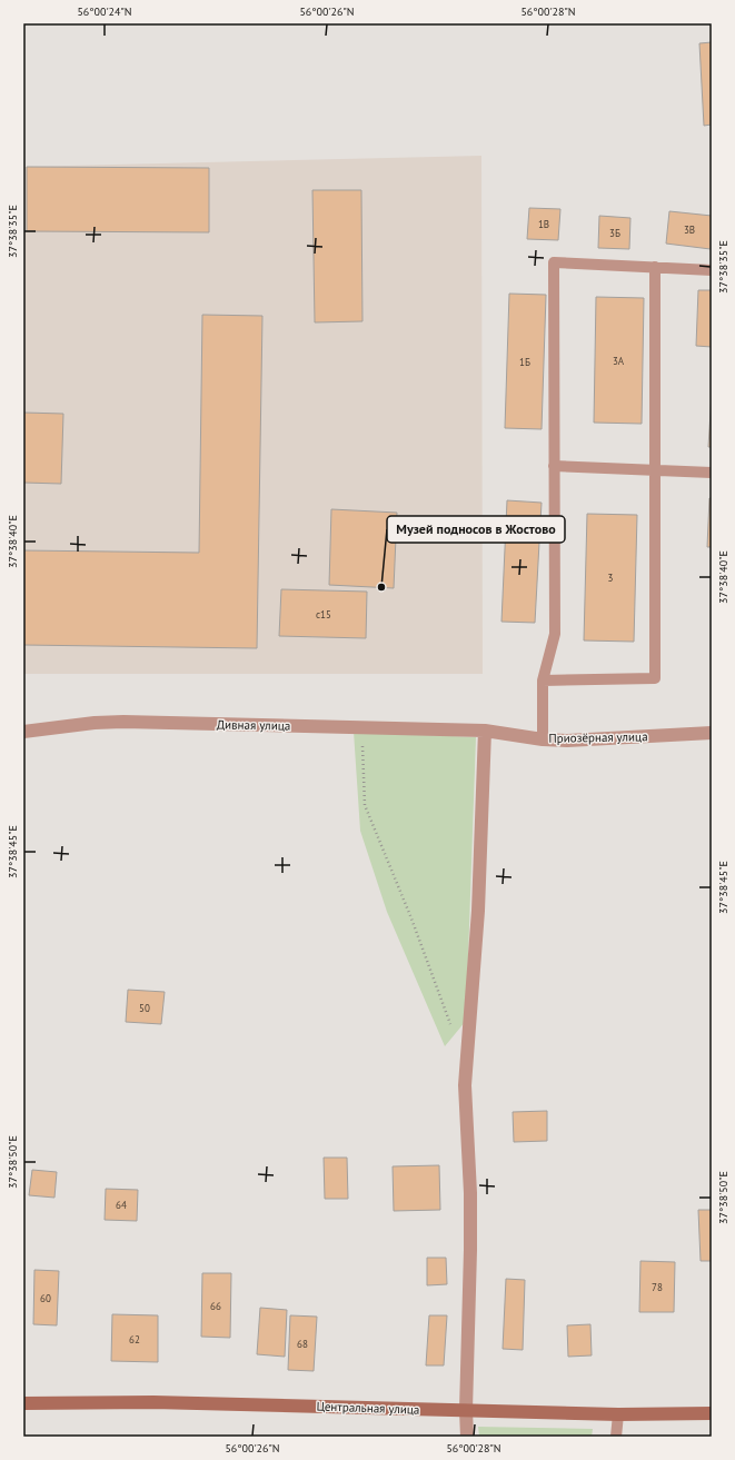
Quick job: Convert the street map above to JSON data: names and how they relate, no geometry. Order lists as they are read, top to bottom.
{
  "streets": {
    "street": ["Дивная улица", "Приозёрная улица", "Центральная улица"]
  },
  "crossings": [
    ["Дивная улица", "Приозёрная улица"]
  ],
  "places": ["Музей подносов в Жостово"],
  "house_numbers": [
    "1В",
    "3В",
    "3Б",
    "3А",
    "1Б",
    "3",
    "с15",
    "50",
    "64",
    "78",
    "60",
    "66",
    "62",
    "68"
  ],
  "coordinates": [
    "56°00'24\"N",
    "56°00'26\"N",
    "56°00'28\"N",
    "37°38'35\"E",
    "37°38'40\"E",
    "37°38'45\"E",
    "37°38'50\"E"
  ]
}
